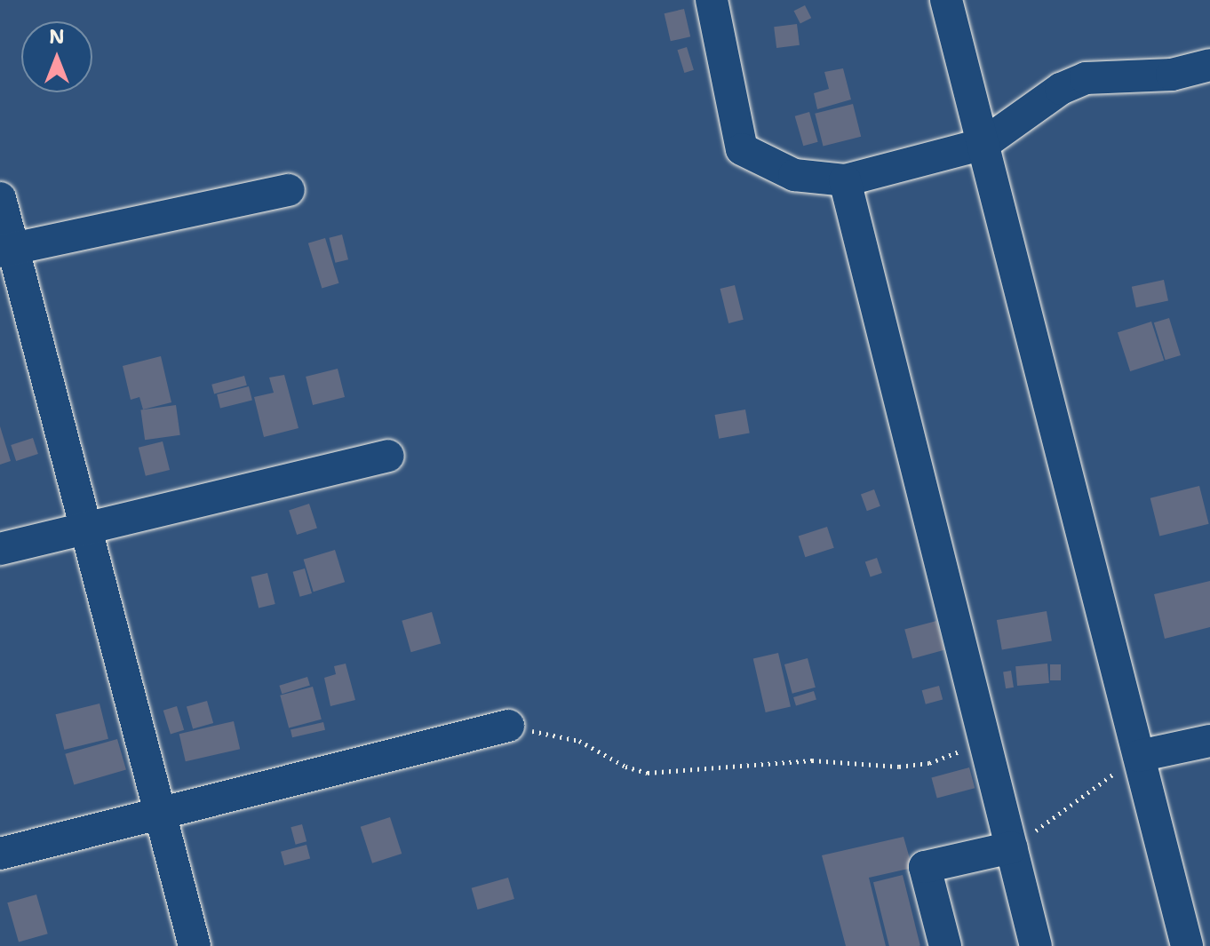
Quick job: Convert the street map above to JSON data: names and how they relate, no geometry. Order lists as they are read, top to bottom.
{
  "north": "top"
}
